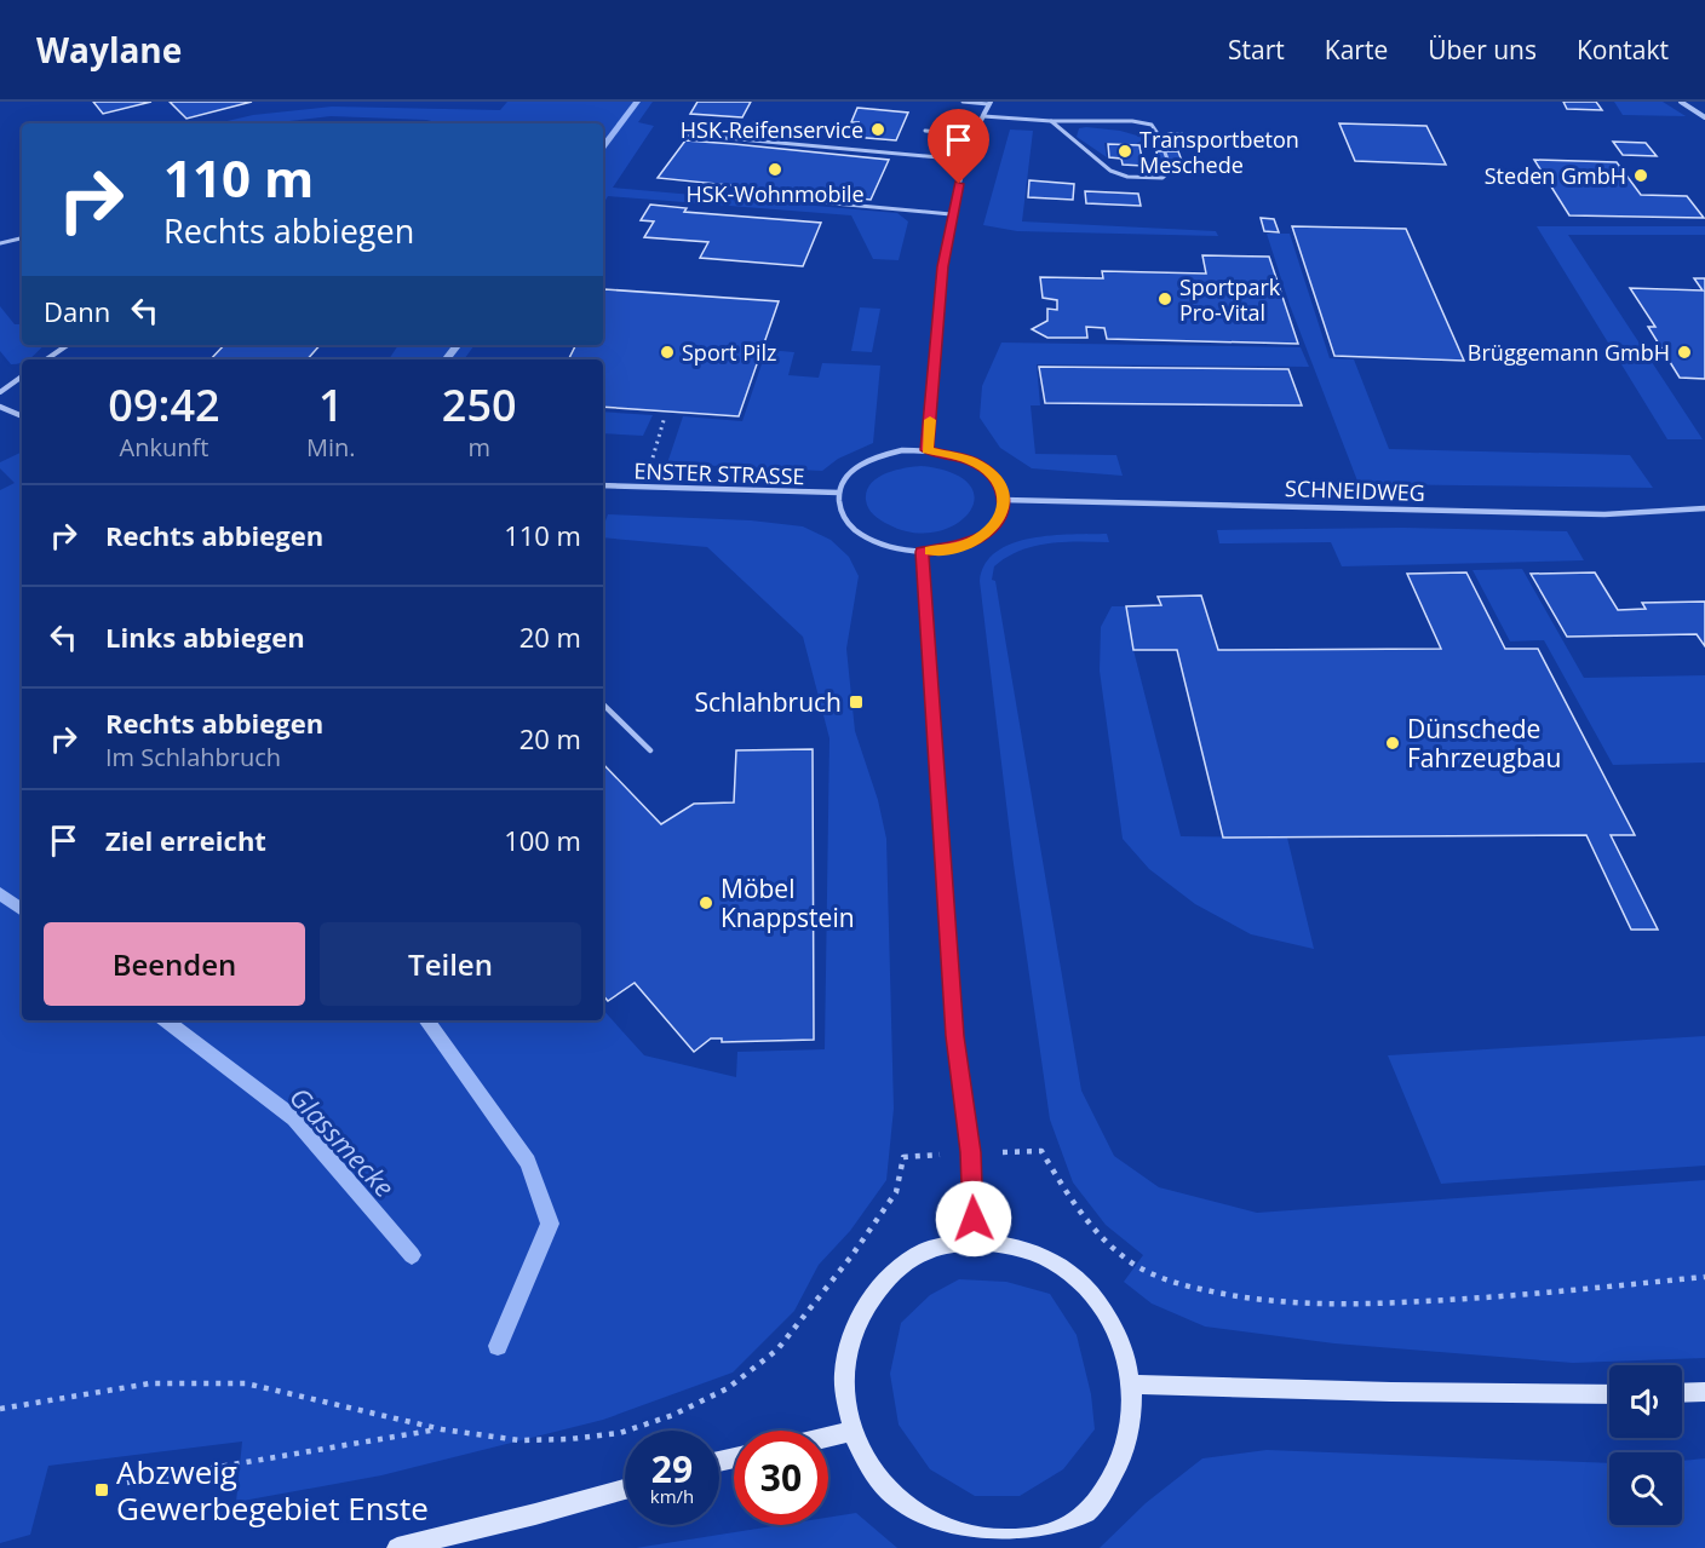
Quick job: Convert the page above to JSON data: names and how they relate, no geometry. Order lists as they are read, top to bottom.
{
  "streets": {
    "street": ["ENSTER STRASSE", "SCHNEIDWEG"]
  },
  "crossings": [
    ["ENSTER STRASSE", "SCHNEIDWEG"]
  ],
  "water": ["Glassmecke"],
  "places": {
    "other": [
      "HSK-Reifenservice",
      "Transportbeton Meschede",
      "HSK-Wohnmobile",
      "Steden GmbH",
      "Sportpark Pro-Vital",
      "Sport Pilz",
      "Brüggemann GmbH",
      "Dünschede Fahrzeugbau",
      "Möbel Knappstein"
    ],
    "transit": ["Schlahbruch", "Abzweig Gewerbegebiet Enste"]
  },
  "page": {
    "header": "Waylane",
    "nav": [
      "Start",
      "Karte",
      "Über uns",
      "Kontakt"
    ],
    "turn": ["110 m", "Rechts abbiegen"],
    "then": "Dann",
    "eta": [
      "09:42",
      "Ankunft",
      "1",
      "Min.",
      "250",
      "m"
    ],
    "list": [
      {
        "name": "Rechts abbiegen",
        "value": "110 m"
      },
      {
        "name": "Links abbiegen",
        "value": "20 m"
      },
      {
        "name": "Rechts abbiegen",
        "note": "Im Schlahbruch",
        "value": "20 m"
      },
      {
        "name": "Ziel erreicht",
        "value": "100 m"
      }
    ],
    "buttons": ["Beenden", "Teilen"],
    "speed": "29 km/h",
    "limit": "30"
  }
}
